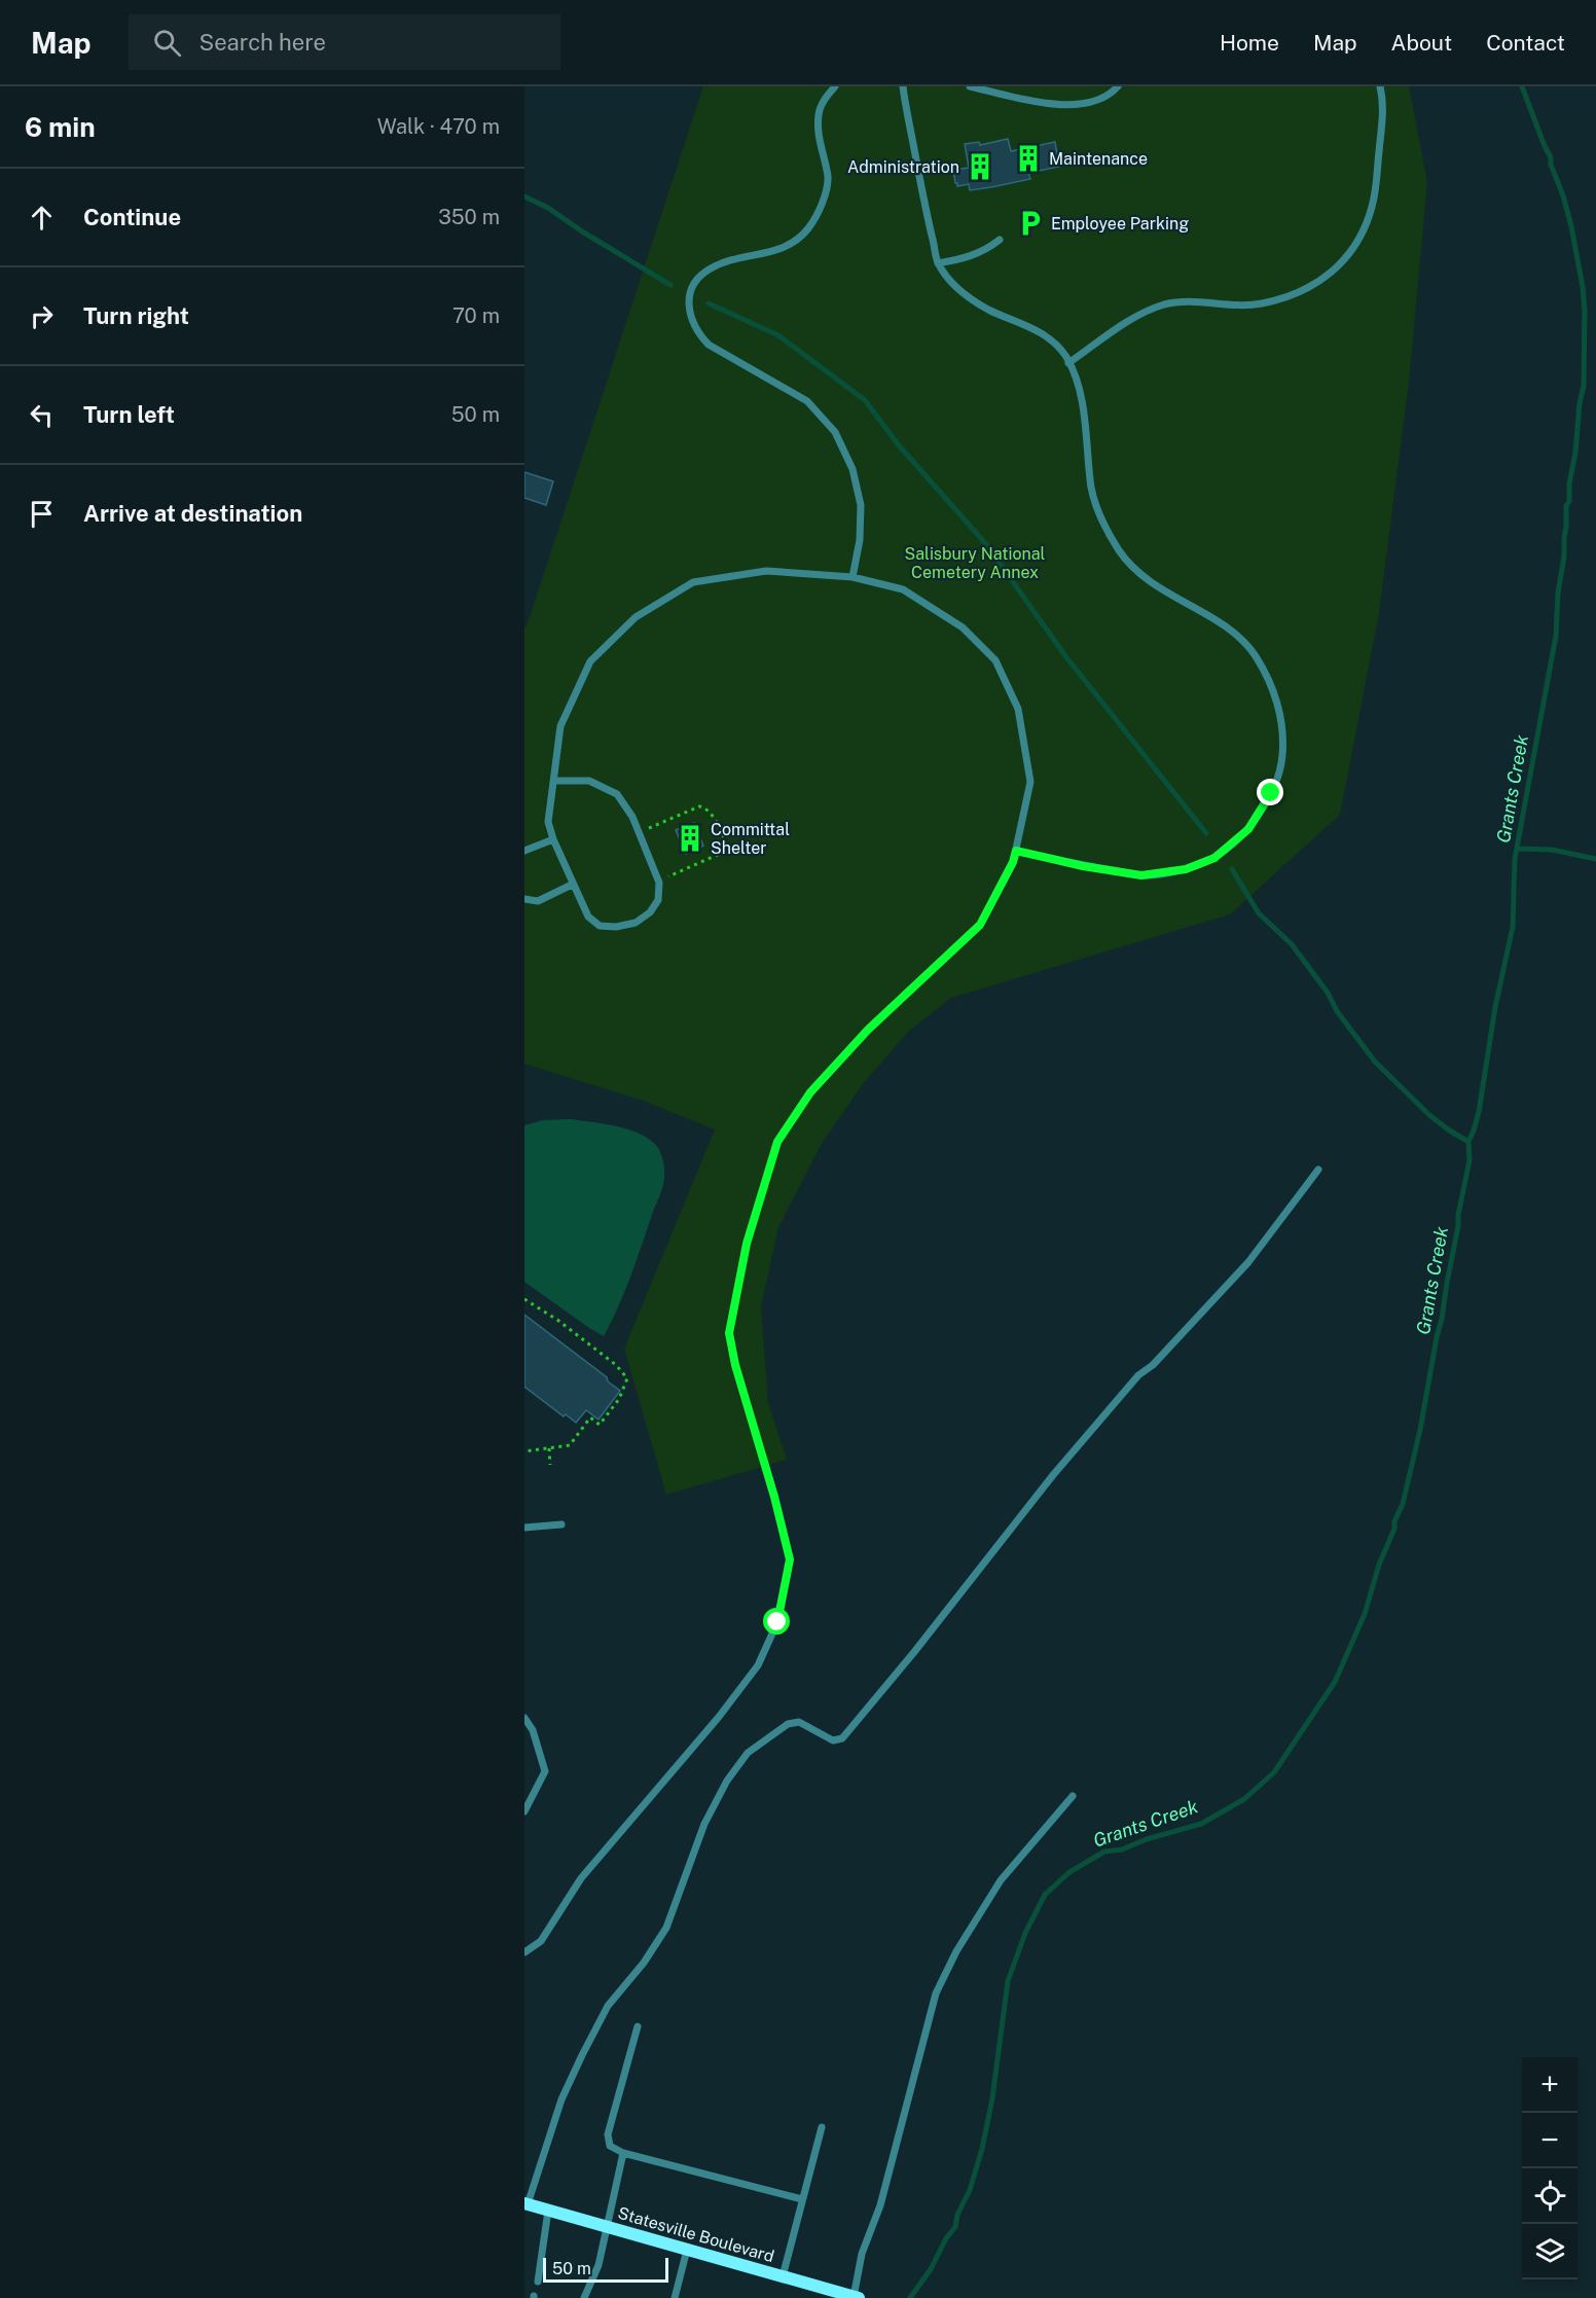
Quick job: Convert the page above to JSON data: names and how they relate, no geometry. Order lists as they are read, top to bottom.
{
  "streets": {
    "main road": ["Statesville Boulevard"]
  },
  "water": ["Grants Creek"],
  "parks": ["Salisbury National Cemetery Annex"],
  "places": {
    "building": ["Maintenance", "Administration", "Committal Shelter"],
    "parking": ["Employee Parking"]
  },
  "scale_bar": "50 m",
  "page": {
    "header": "Map",
    "search": "Search here",
    "nav": [
      "Home",
      "Map",
      "About",
      "Contact"
    ],
    "heading": ["6 min", "Walk · 470 m"],
    "list": [
      ["Continue", "350 m"],
      ["Turn right", "70 m"],
      ["Turn left", "50 m"],
      "Arrive at destination"
    ],
    "map_buttons": ["+", "−"],
    "scale": "50 m"
  }
}
